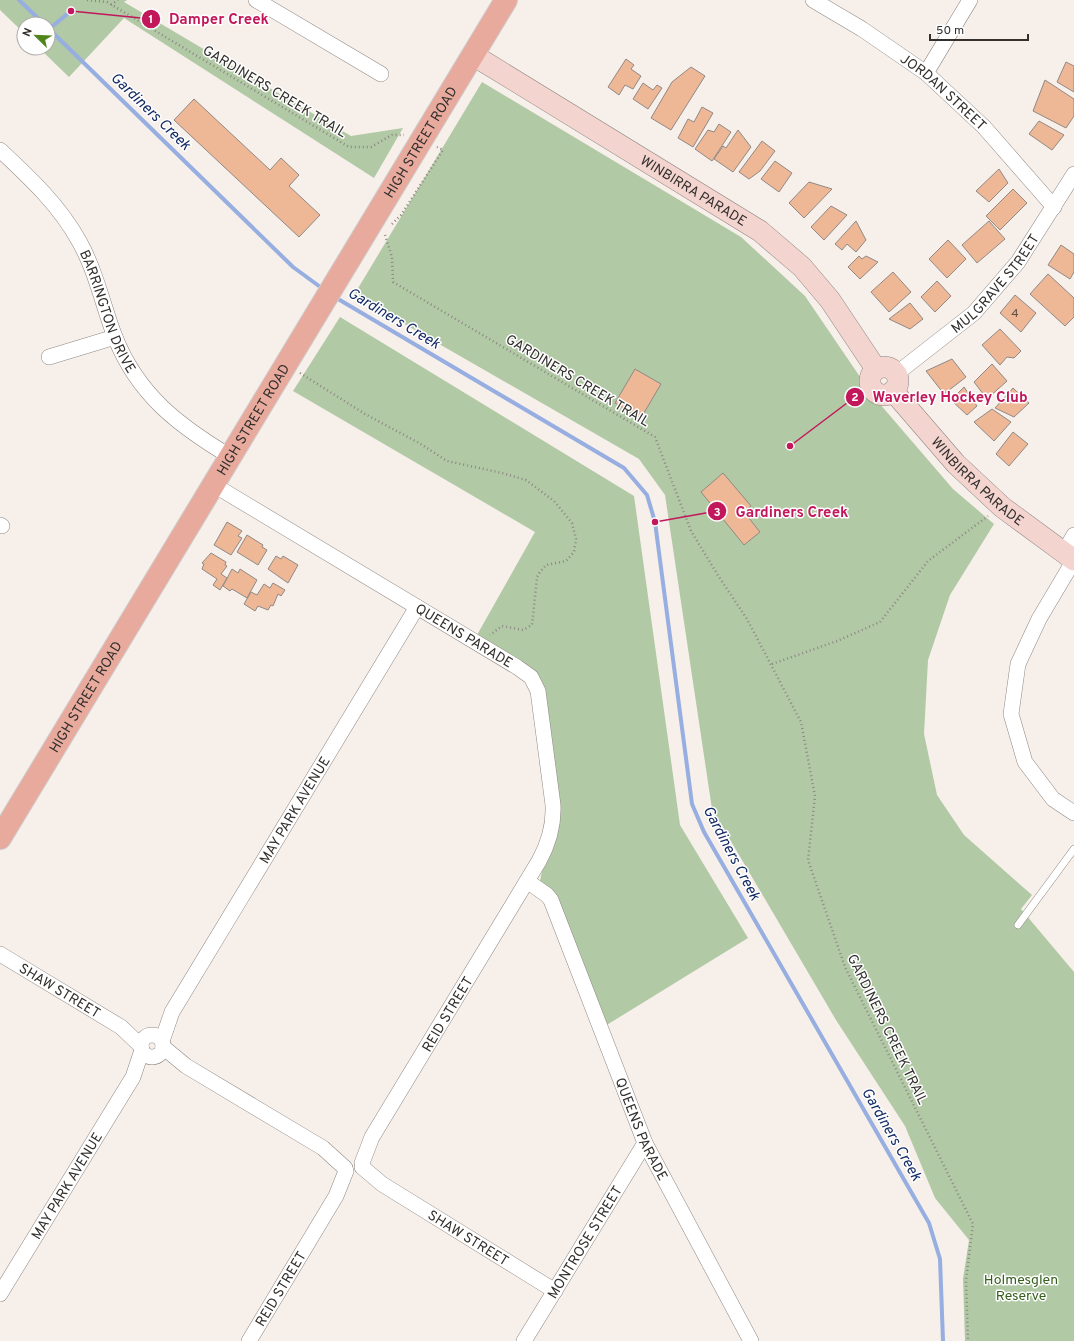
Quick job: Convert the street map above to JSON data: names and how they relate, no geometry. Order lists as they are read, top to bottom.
{
  "streets": {
    "main road": ["HIGH STREET ROAD"],
    "street": [
      "JORDAN STREET",
      "WINBIRRA PARADE",
      "MULGRAVE STREET",
      "BARRINGTON DRIVE",
      "QUEENS PARADE",
      "MAY PARK AVENUE",
      "SHAW STREET",
      "REID STREET",
      "MONTROSE STREET"
    ],
    "path": ["GARDINERS CREEK TRAIL"]
  },
  "crossings": [
    ["GARDINERS CREEK TRAIL", "HIGH STREET ROAD"],
    ["JORDAN STREET", "MULGRAVE STREET"],
    ["HIGH STREET ROAD", "WINBIRRA PARADE"],
    ["HIGH STREET ROAD", "BARRINGTON DRIVE"],
    ["HIGH STREET ROAD", "QUEENS PARADE"],
    ["WINBIRRA PARADE", "MULGRAVE STREET"],
    ["QUEENS PARADE", "MAY PARK AVENUE"],
    ["QUEENS PARADE", "REID STREET"],
    ["QUEENS PARADE", "MONTROSE STREET"],
    ["MAY PARK AVENUE", "SHAW STREET"],
    ["SHAW STREET", "REID STREET"],
    ["SHAW STREET", "MONTROSE STREET"]
  ],
  "water": ["Gardiners Creek"],
  "parks": ["Holmesglen Reserve"],
  "places": ["Damper Creek", "Waverley Hockey Club", "Gardiners Creek"],
  "house_numbers": ["4"],
  "scale_bar": "50 m",
  "north": "top left"
}
